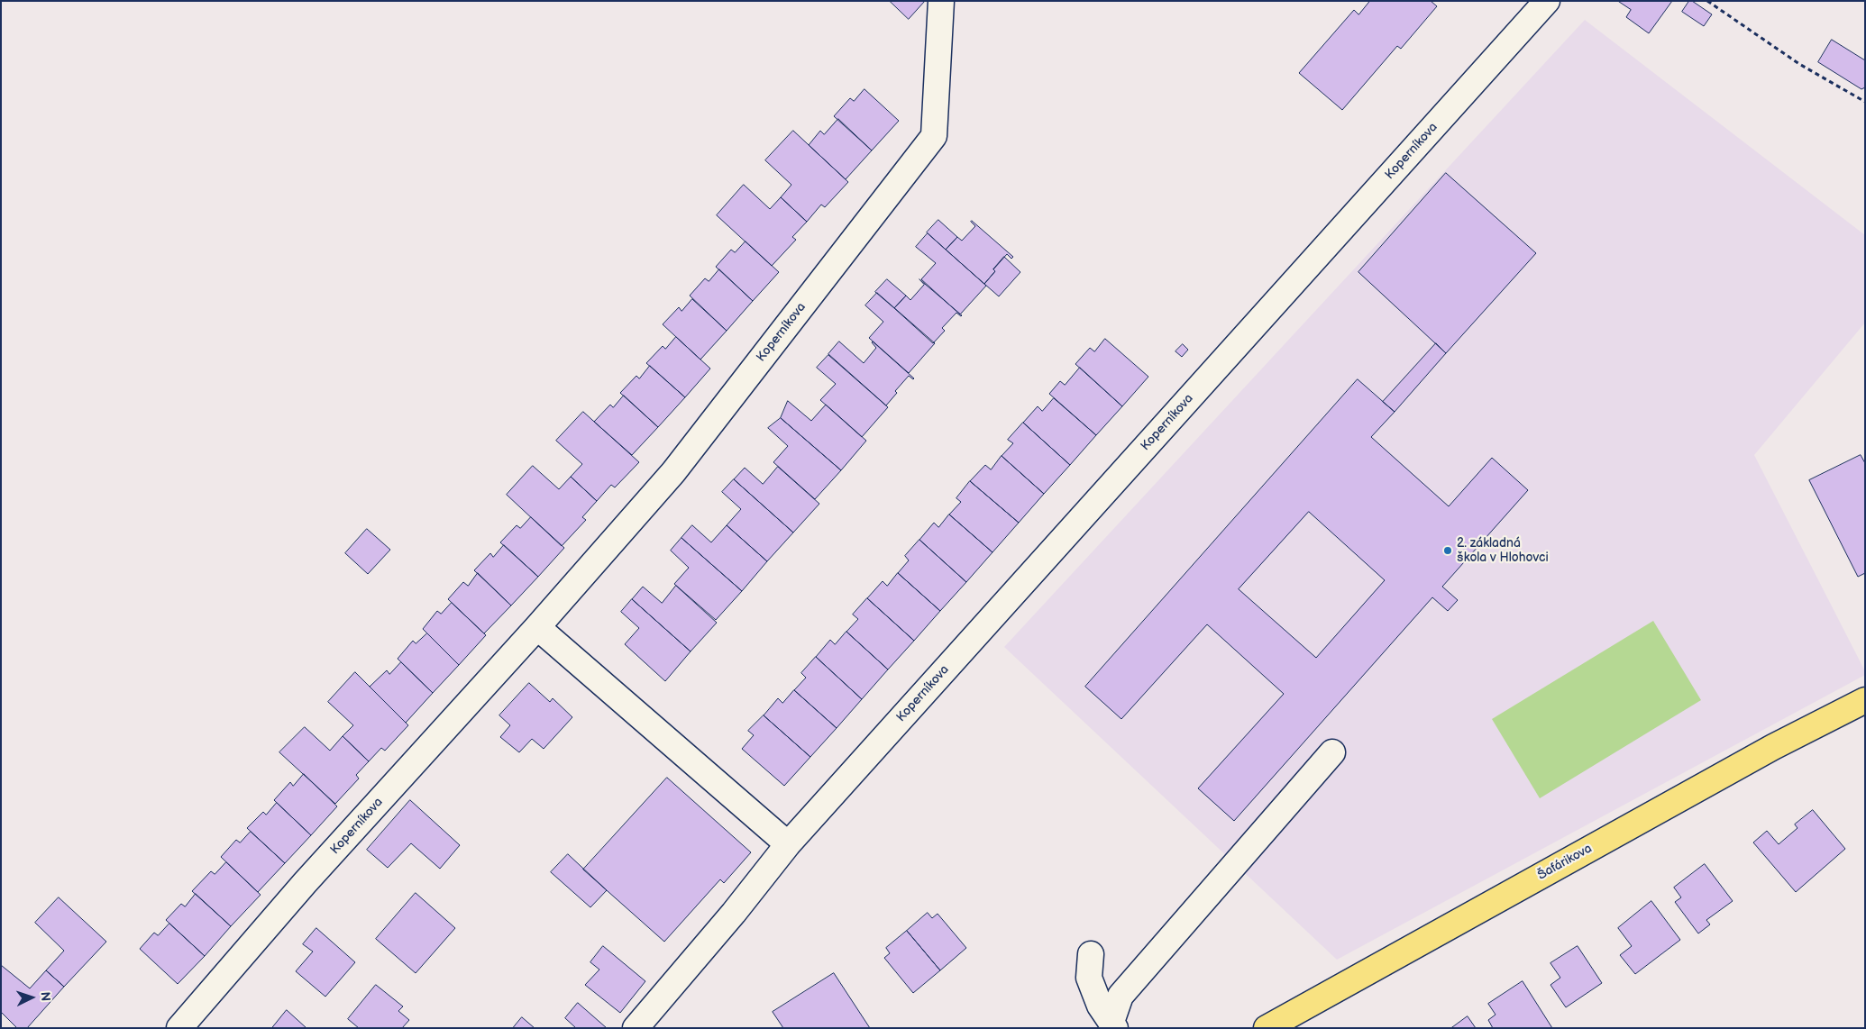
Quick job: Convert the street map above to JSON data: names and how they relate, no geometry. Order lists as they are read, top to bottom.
{
  "streets": {
    "main road": ["Šafárikova"],
    "street": ["Koperníkova"]
  },
  "places": ["2. základná škola v Hlohovci"],
  "north": "right"
}
